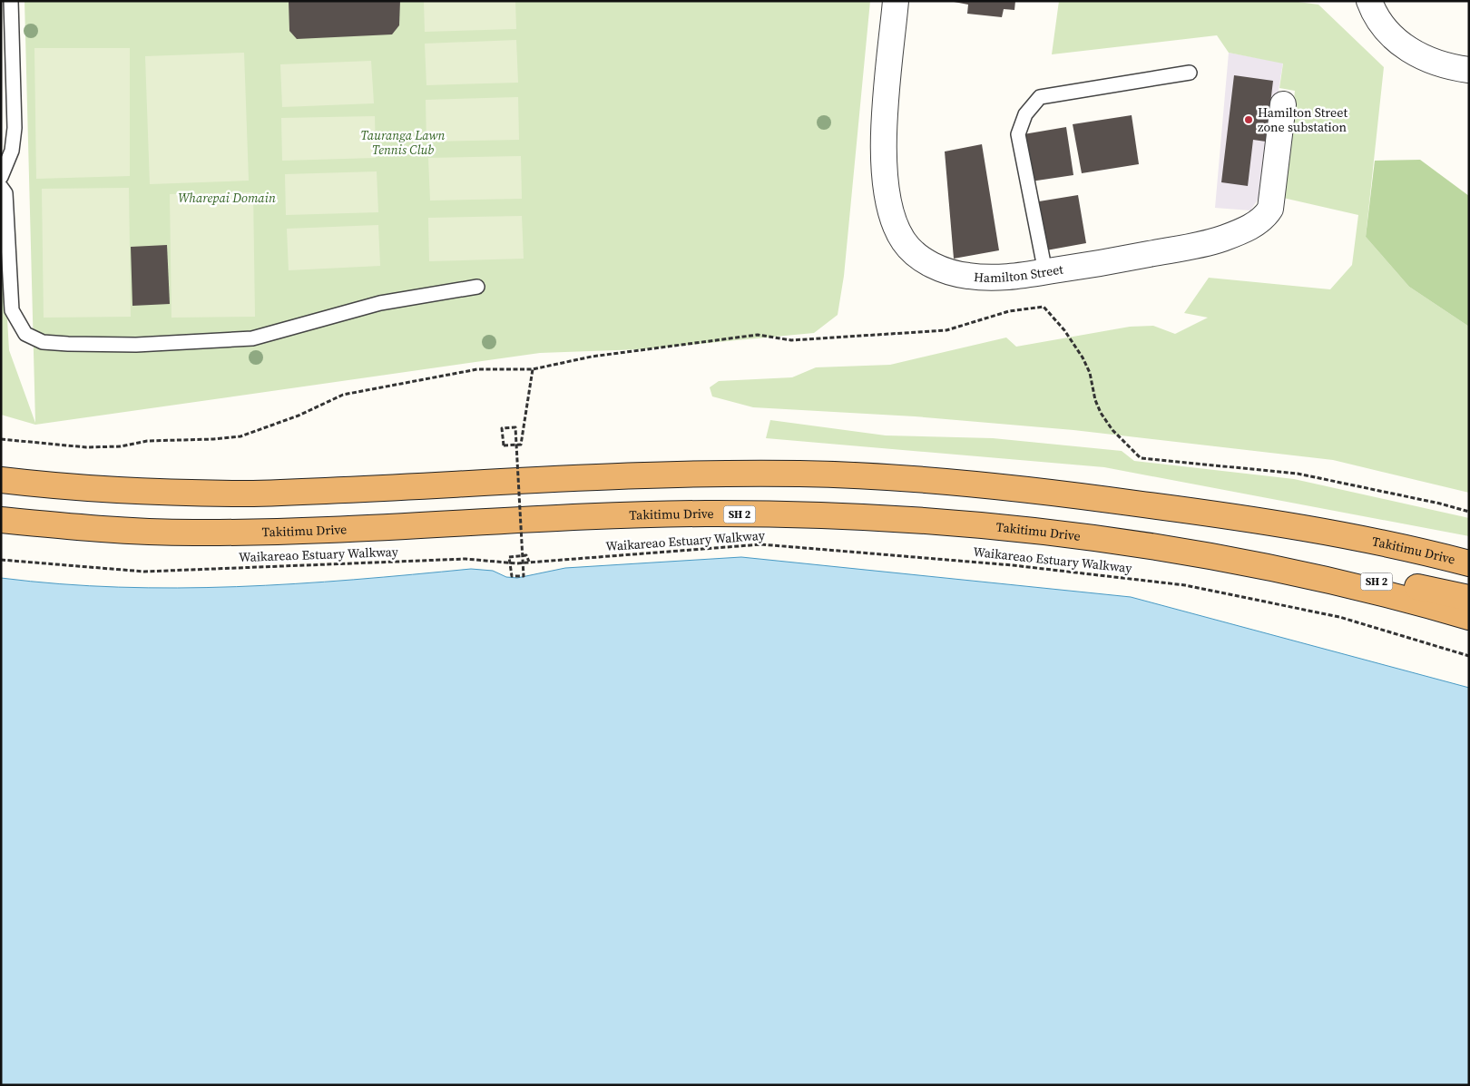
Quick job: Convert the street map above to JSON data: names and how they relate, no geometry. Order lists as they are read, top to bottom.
{
  "streets": {
    "highway": ["SH 2", "Takitimu Drive"],
    "street": ["Hamilton Street"],
    "path": ["Waikareao Estuary Walkway"]
  },
  "crossings": [
    ["SH 2", "Takitimu Drive"]
  ],
  "parks": ["Tauranga Lawn Tennis Club", "Wharepai Domain"],
  "places": ["Hamilton Street zone substation"]
}
